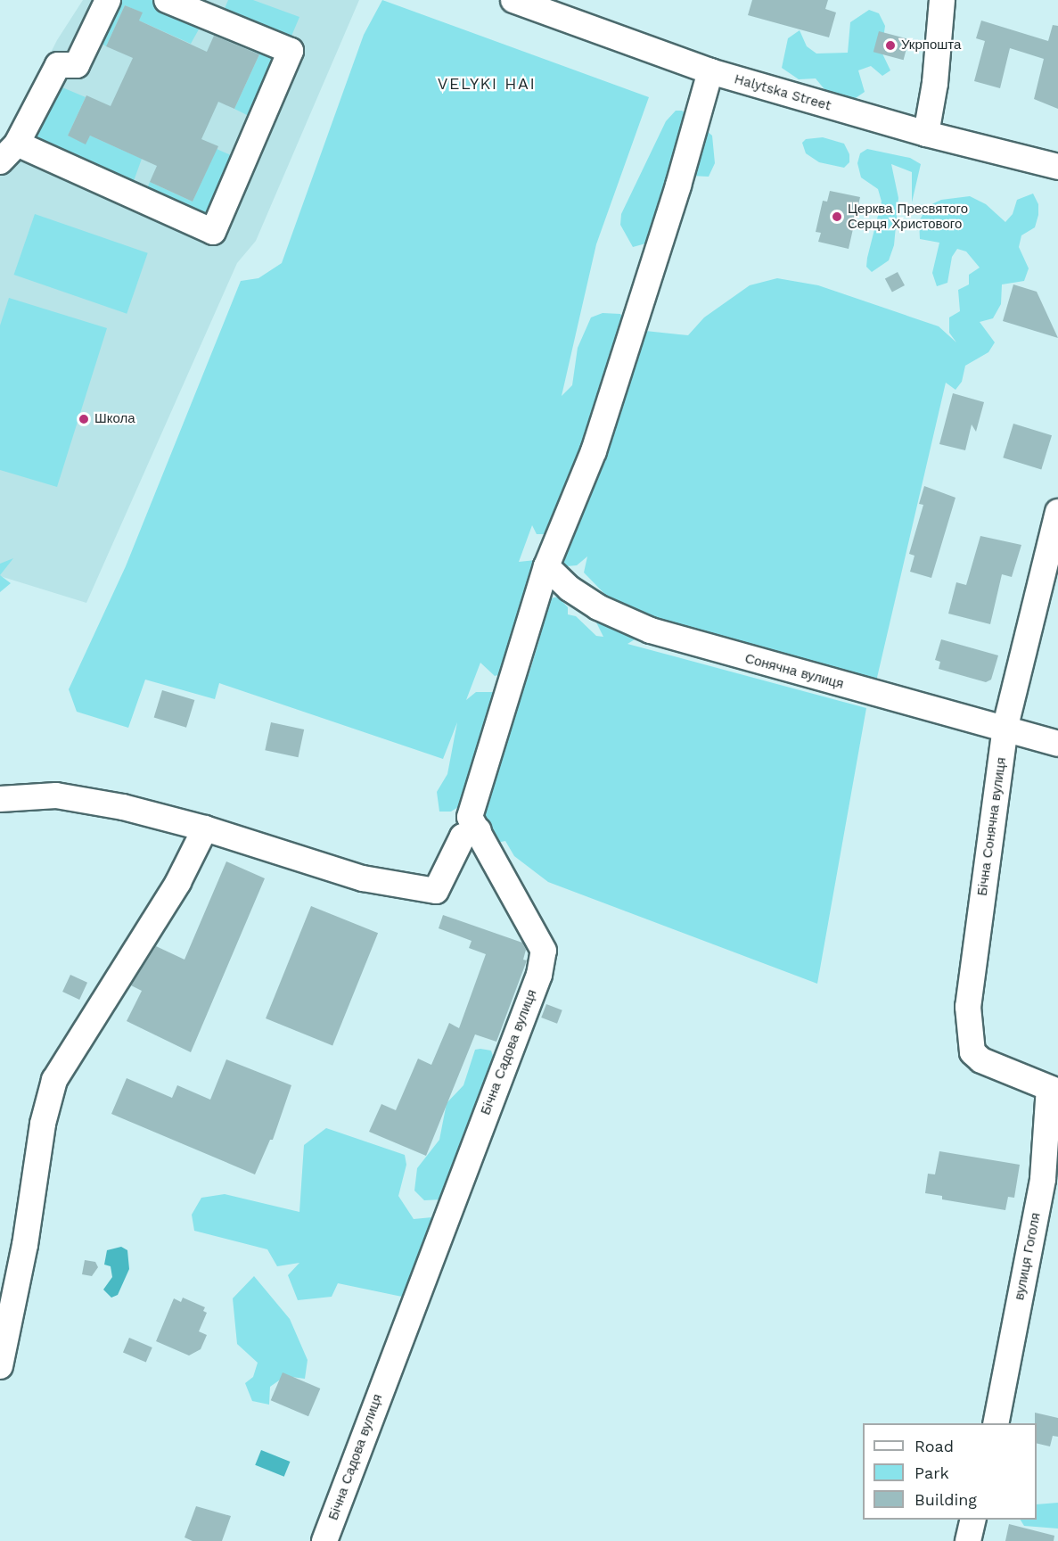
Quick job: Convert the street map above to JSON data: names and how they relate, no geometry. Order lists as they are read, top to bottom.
{
  "streets": {
    "street": [
      "Halytska Street",
      "Сонячна вулиця",
      "Бічна Сонячна вулиця",
      "Бічна Садова вулиця",
      "вулиця Гоголя"
    ]
  },
  "crossings": [
    ["Сонячна вулиця", "Бічна Сонячна вулиця"],
    ["Сонячна вулиця", "Бічна Садова вулиця"],
    ["Бічна Сонячна вулиця", "вулиця Гоголя"]
  ],
  "districts": ["VELYKI HAI"],
  "places": ["Укрпошта", "Церква Пресвятого Серця Христового", "Школа"],
  "legend": ["Road", "Park", "Building"]
}
